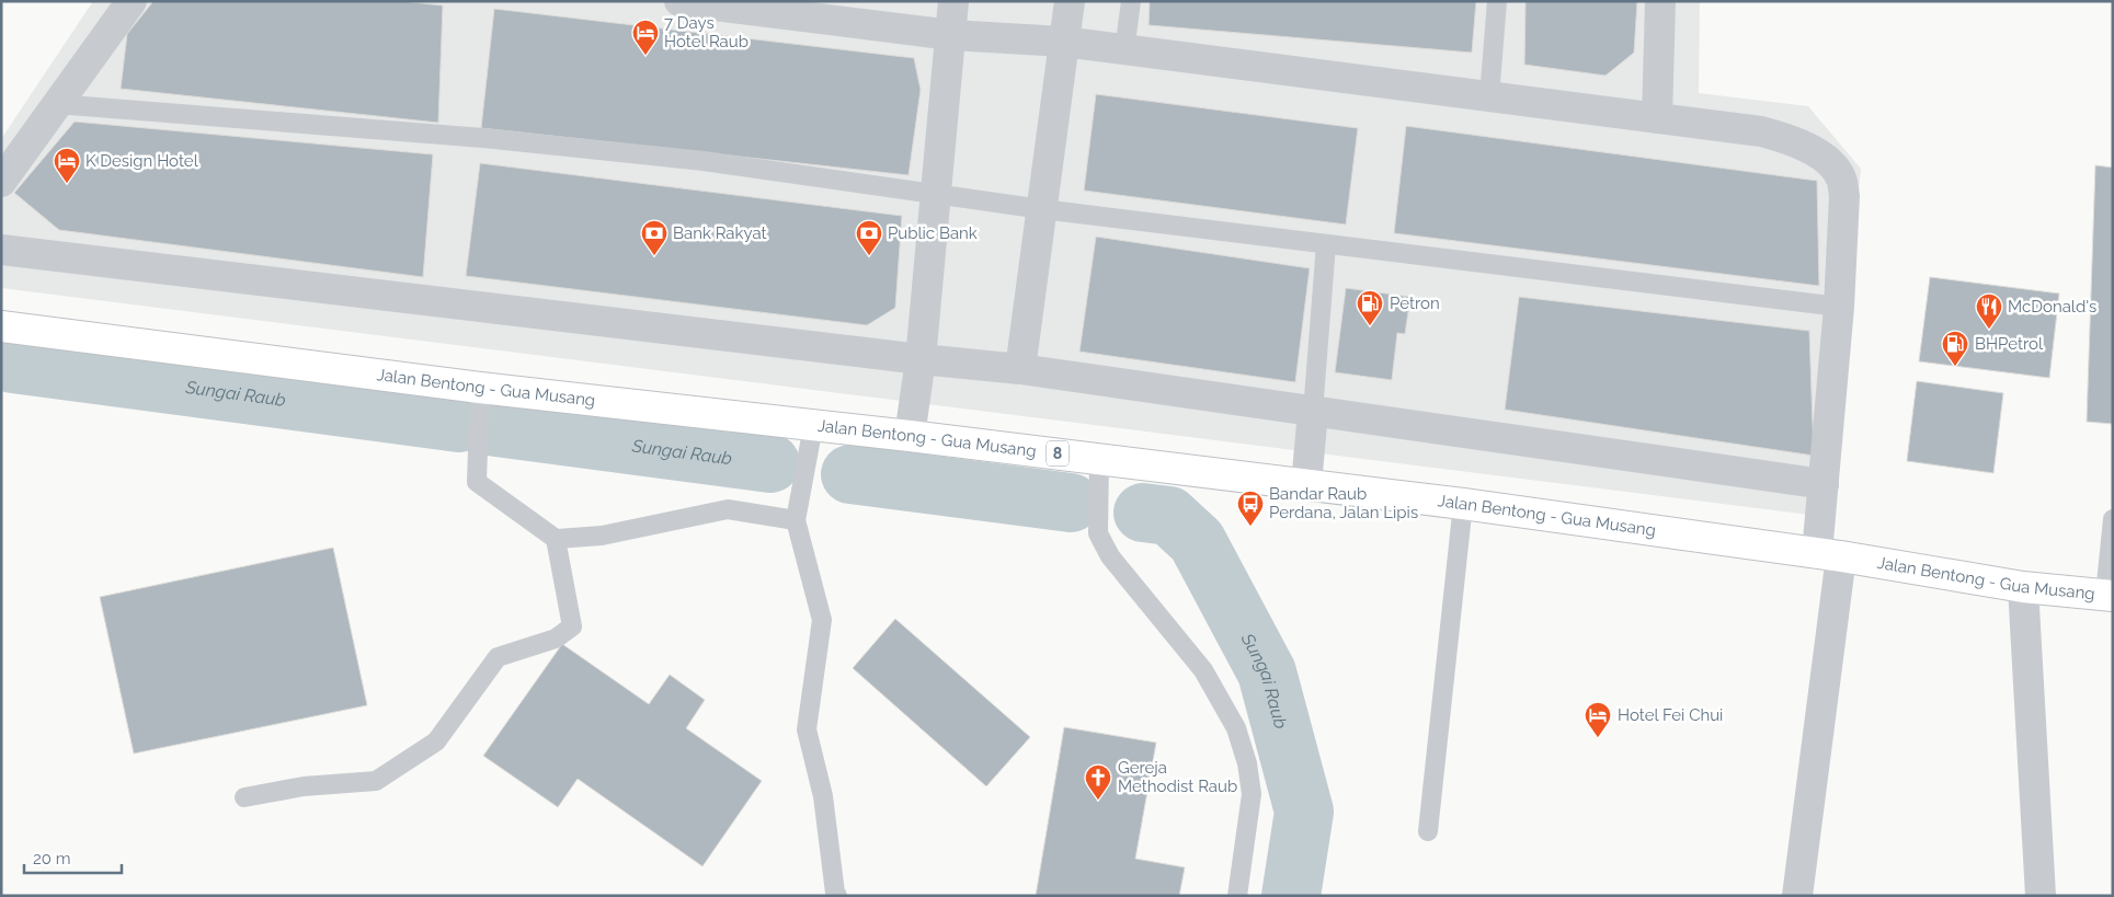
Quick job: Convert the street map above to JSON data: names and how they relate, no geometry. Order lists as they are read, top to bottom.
{
  "streets": {
    "main road": ["Jalan Bentong - Gua Musang", "8"]
  },
  "water": ["Sungai Raub"],
  "places": {
    "hotel": ["7 Days Hotel Raub", "K Design Hotel", "Hotel Fei Chui"],
    "bank": ["Bank Rakyat", "Public Bank"],
    "fuel station": ["Petron", "BHPetrol"],
    "restaurant": ["McDonald's"],
    "bus stop": ["Bandar Raub Perdana, Jalan Lipis"],
    "church": ["Gereja Methodist Raub"]
  },
  "scale_bar": "20 m"
}
